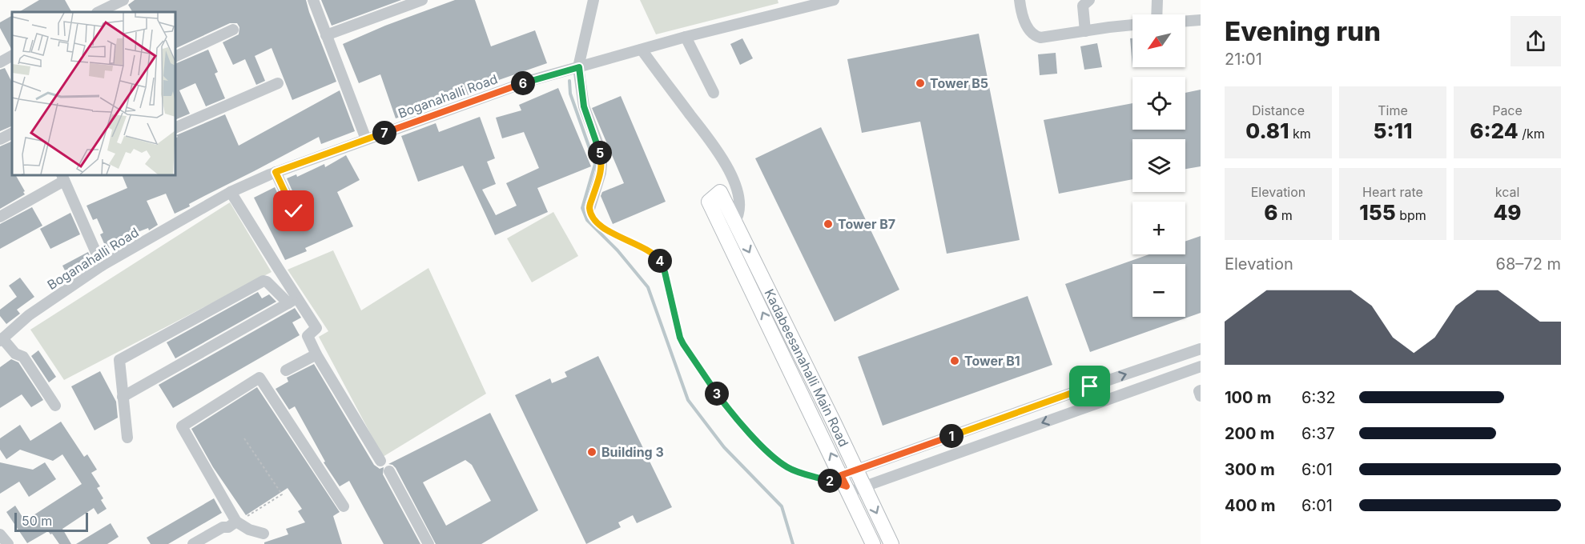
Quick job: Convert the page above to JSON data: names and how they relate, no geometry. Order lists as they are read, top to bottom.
{
  "streets": {
    "main road": ["Kadabeesanahalli Main Road"],
    "street": ["Boganahalli Road"]
  },
  "places": [
    "Tower B5",
    "Tower B7",
    "Tower B1",
    "Building 3"
  ],
  "scale_bar": "50 m",
  "north": "bottom left",
  "page": {
    "heading": ["Evening run", "21:01"],
    "map_buttons": ["+", "−"],
    "pins": [
      "6",
      "7",
      "5",
      "4",
      "3",
      "1",
      "2"
    ],
    "stats": [
      ["Distance", "0.81 km"],
      ["Time", "5:11"],
      ["Pace", "6:24 /km"],
      ["Elevation", "6 m"],
      ["Heart rate", "155 bpm"],
      ["kcal", "49"]
    ],
    "chart": ["Elevation", "68–72 m"],
    "list": [
      {
        "name": "100 m",
        "note": "6:32"
      },
      {
        "name": "200 m",
        "note": "6:37"
      },
      {
        "name": "300 m",
        "note": "6:01"
      },
      {
        "name": "400 m",
        "note": "6:01"
      }
    ],
    "scale": "50 m"
  }
}
